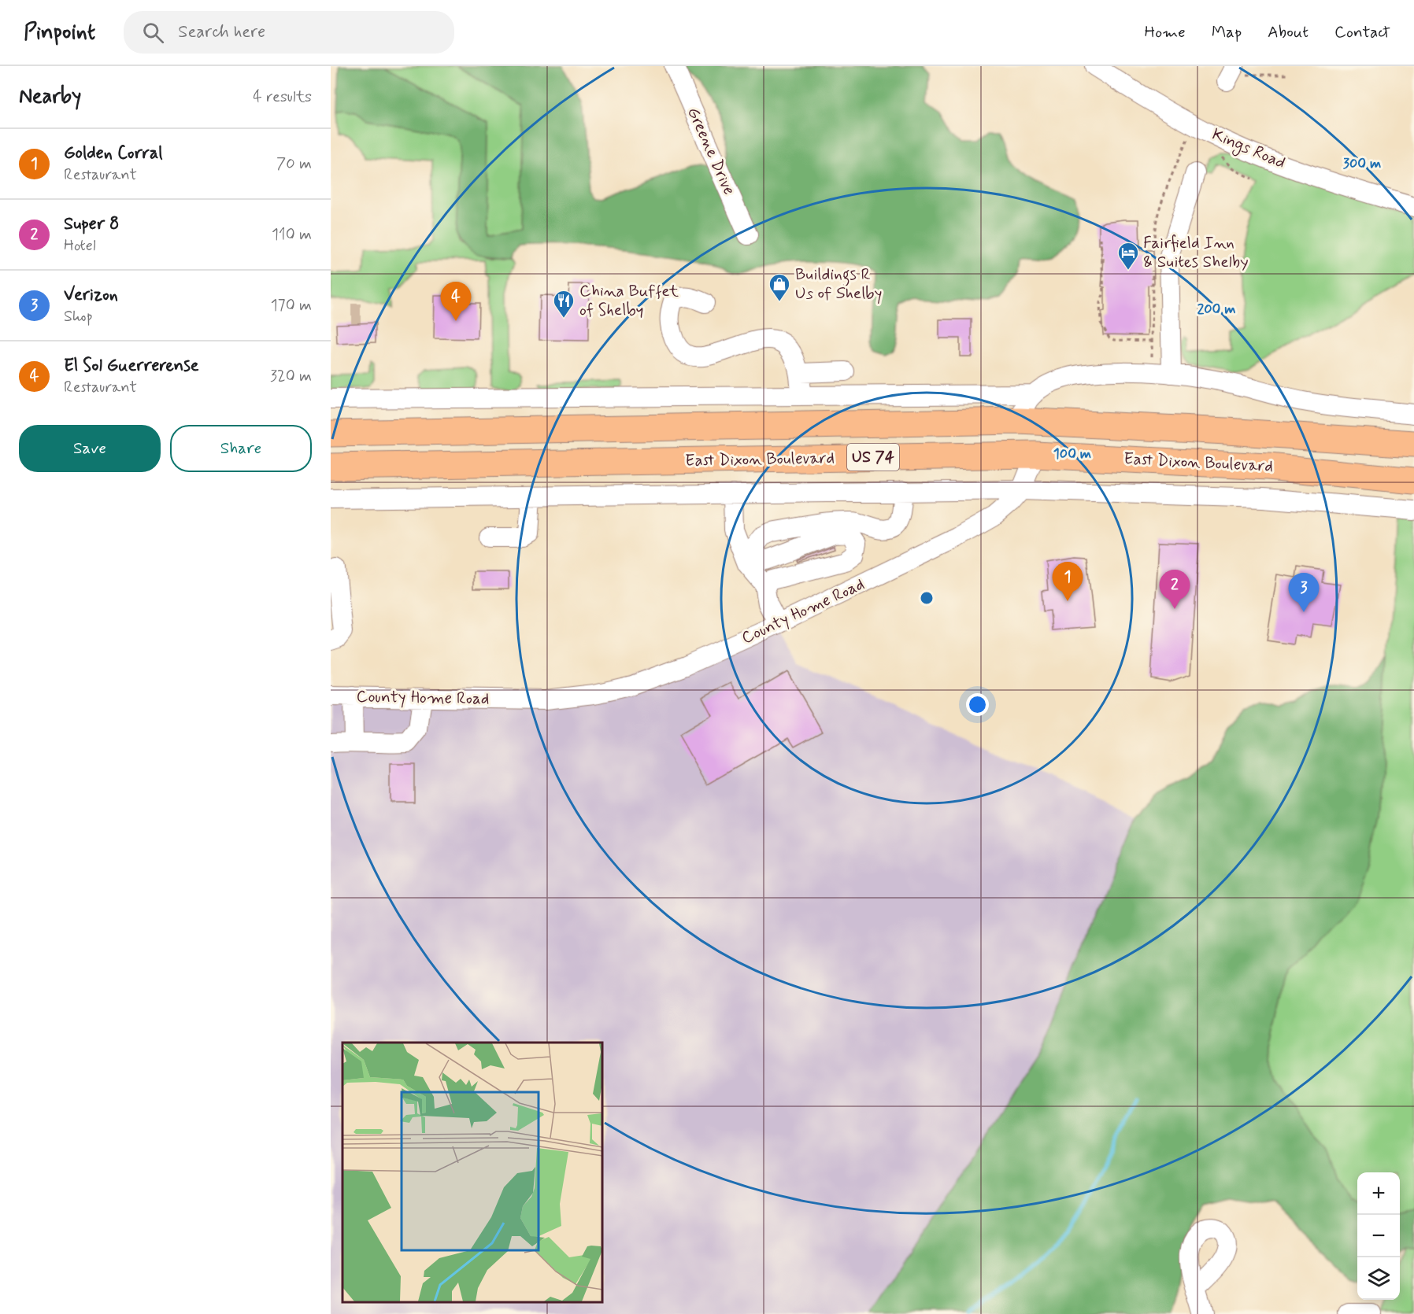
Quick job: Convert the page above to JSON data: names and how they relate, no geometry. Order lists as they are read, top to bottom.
{
  "streets": {
    "highway": ["US 74", "East Dixon Boulevard"],
    "street": ["Kings Road", "Greene Drive", "County Home Road"]
  },
  "crossings": [
    ["East Dixon Boulevard", "County Home Road"]
  ],
  "places": {
    "hotel": ["Fairfield Inn & Suites Shelby"],
    "shop": ["Buildings R Us of Shelby"],
    "restaurant": ["China Buffet of Shelby"]
  },
  "page": {
    "header": "Pinpoint",
    "search": "Search here",
    "nav": [
      "Home",
      "Map",
      "About",
      "Contact"
    ],
    "heading": ["Nearby", "4 results"],
    "list": [
      {
        "mark": "1",
        "name": "Golden Corral",
        "note": "Restaurant",
        "value": "70 m"
      },
      {
        "mark": "2",
        "name": "Super 8",
        "note": "Hotel",
        "value": "110 m"
      },
      {
        "mark": "3",
        "name": "Verizon",
        "note": "Shop",
        "value": "170 m"
      },
      {
        "mark": "4",
        "name": "El Sol Guerrerense",
        "note": "Restaurant",
        "value": "320 m"
      }
    ],
    "pins": [
      "4",
      "1",
      "2",
      "3"
    ],
    "buttons": ["Save", "Share"],
    "map_buttons": ["+", "−"]
  },
  "rings": ["300 m", "200 m", "100 m"]
}
